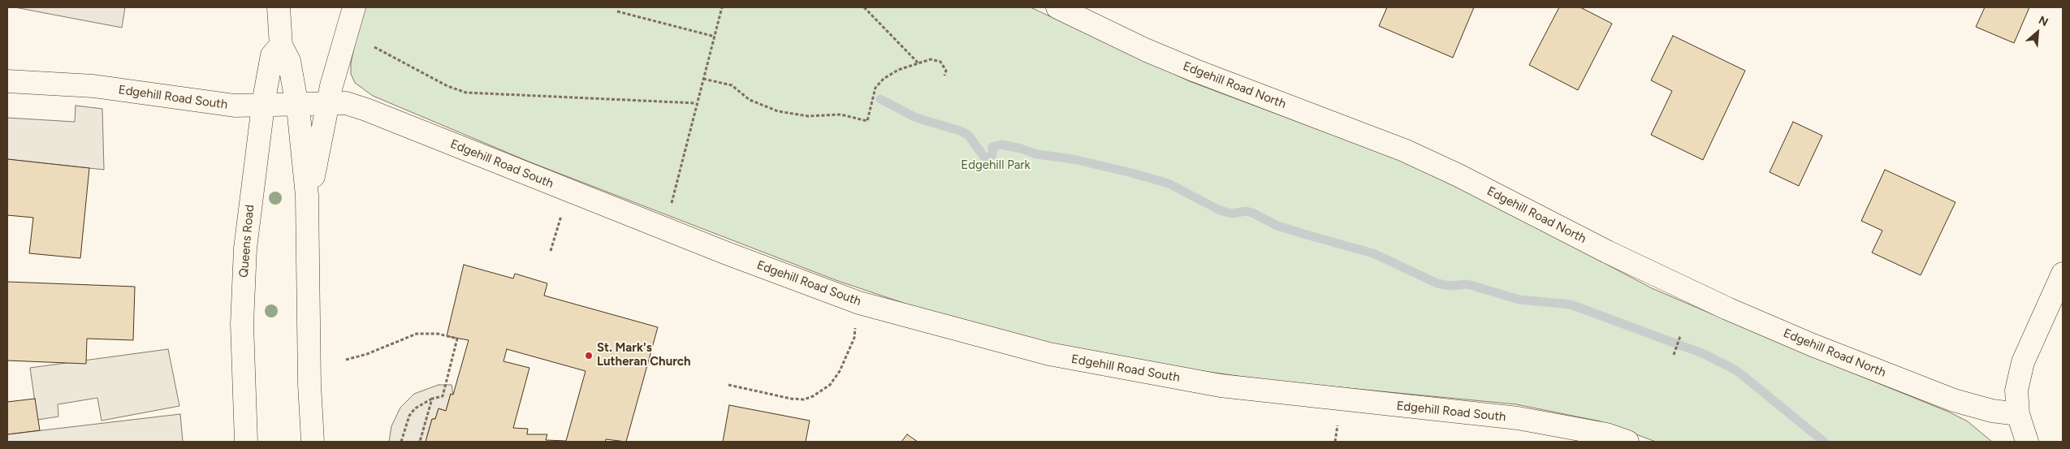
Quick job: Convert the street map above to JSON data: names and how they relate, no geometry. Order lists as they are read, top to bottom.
{
  "streets": {
    "street": ["Edgehill Road North", "Edgehill Road South", "Queens Road"]
  },
  "crossings": [
    ["Edgehill Road South", "Queens Road"]
  ],
  "parks": ["Edgehill Park"],
  "places": ["St. Mark's Lutheran Church"],
  "north": "top right"
}
